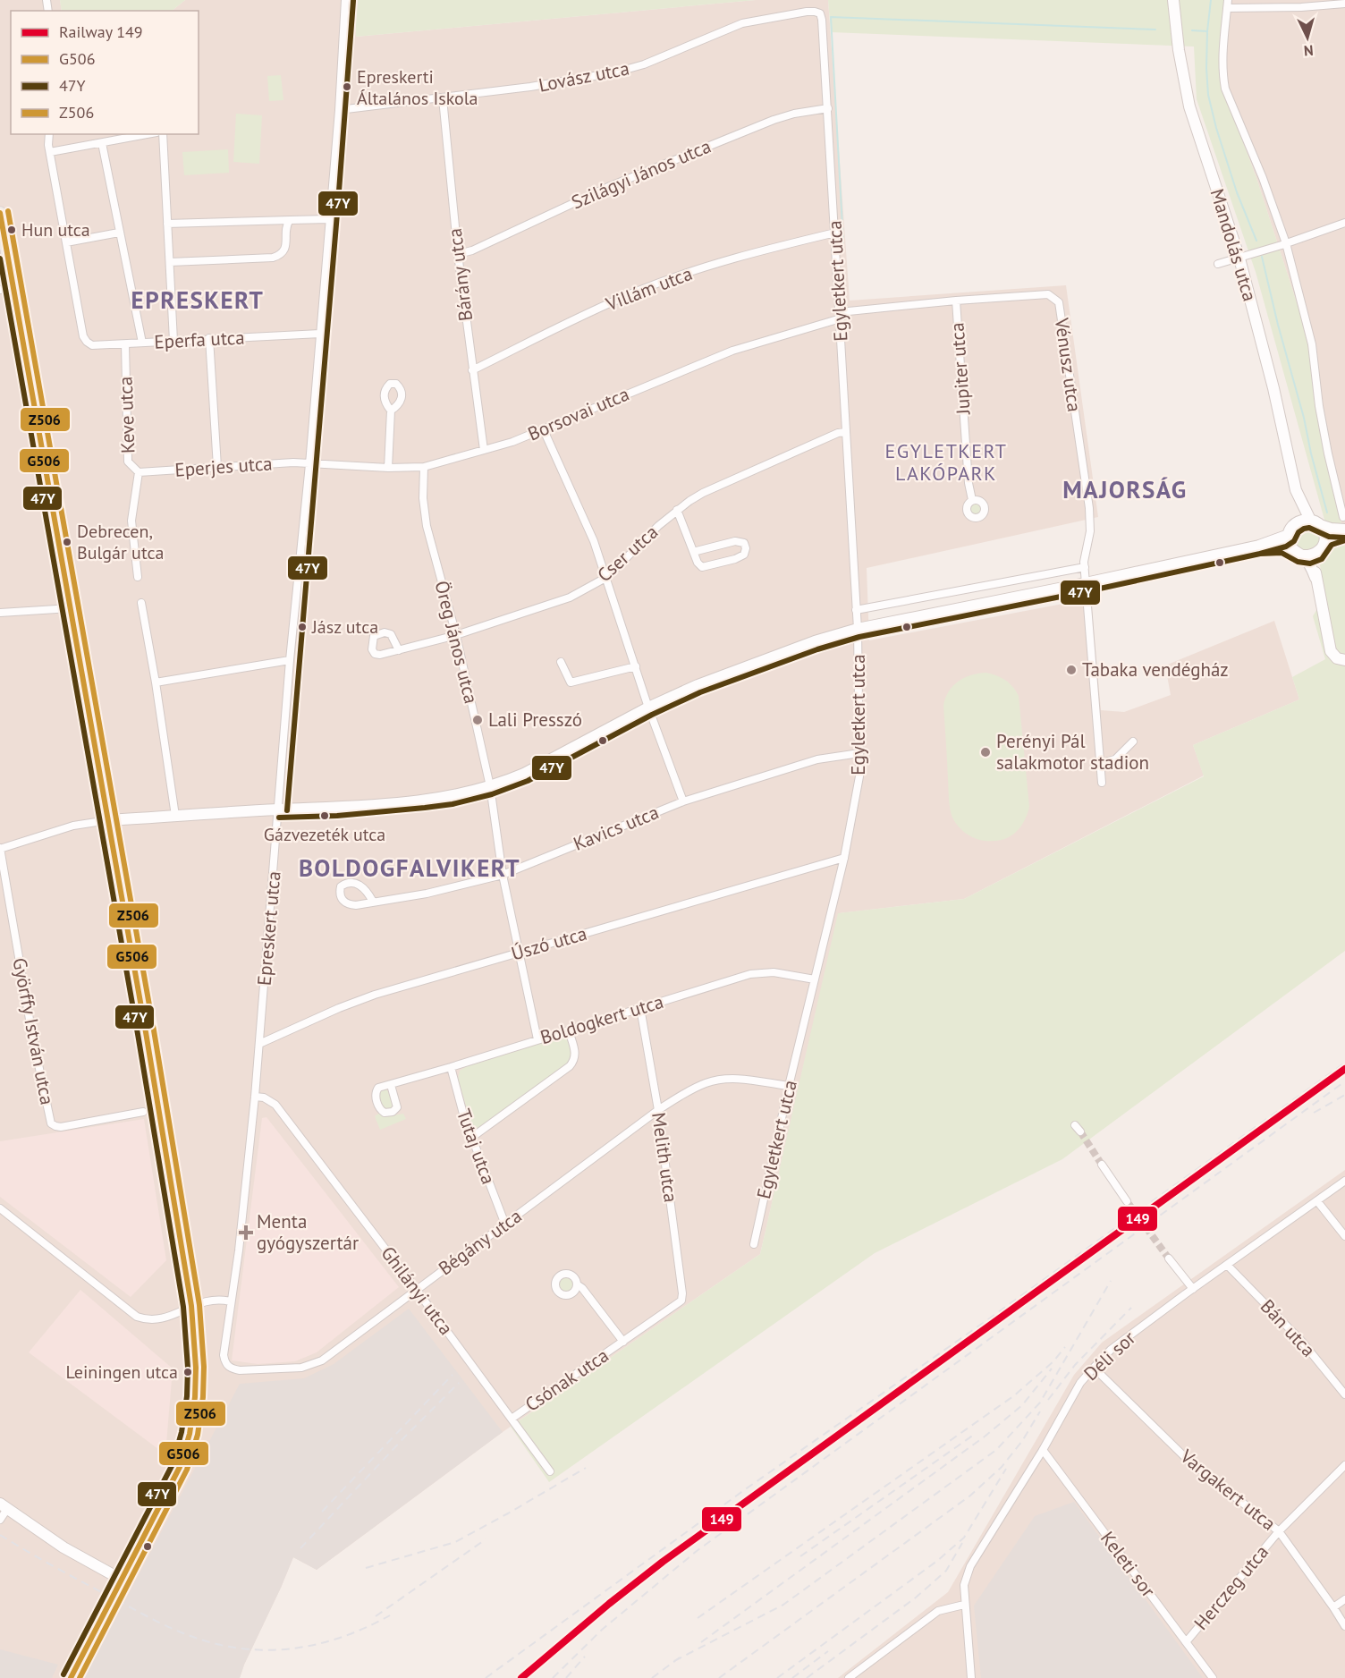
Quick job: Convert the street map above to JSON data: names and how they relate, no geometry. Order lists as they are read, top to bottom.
{
  "streets": {
    "street": [
      "Lovász utca",
      "Szilágyi János utca",
      "Mandolás utca",
      "Bárány utca",
      "Egyletkert utca",
      "Villám utca",
      "Eperfa utca",
      "Vénusz utca",
      "Jupiter utca",
      "Borsovai utca",
      "Keve utca",
      "Eperjes utca",
      "Cser utca",
      "Öreg János utca",
      "Kavics utca",
      "Epreskert utca",
      "Úszó utca",
      "Boldogkert utca",
      "Györffy István utca",
      "Tutaj utca",
      "Melith utca",
      "Bégány utca",
      "Ghilányi utca",
      "Bán utca",
      "Déli sor",
      "Csónak utca",
      "Vargakert utca",
      "Keleti sor",
      "Herczeg utca"
    ]
  },
  "crossings": [
    ["Lovász utca", "Bárány utca"],
    ["Lovász utca", "Egyletkert utca"],
    ["Lovász utca", "Epreskert utca"],
    ["Szilágyi János utca", "Bárány utca"],
    ["Szilágyi János utca", "Egyletkert utca"],
    ["Bárány utca", "Villám utca"],
    ["Bárány utca", "Borsovai utca"],
    ["Egyletkert utca", "Villám utca"],
    ["Egyletkert utca", "Vénusz utca"],
    ["Egyletkert utca", "Borsovai utca"],
    ["Egyletkert utca", "Cser utca"],
    ["Egyletkert utca", "Kavics utca"],
    ["Egyletkert utca", "Úszó utca"],
    ["Egyletkert utca", "Boldogkert utca"],
    ["Egyletkert utca", "Bégány utca"],
    ["Eperfa utca", "Keve utca"],
    ["Eperfa utca", "Epreskert utca"],
    ["Vénusz utca", "Jupiter utca"],
    ["Vénusz utca", "Borsovai utca"],
    ["Borsovai utca", "Eperjes utca"],
    ["Borsovai utca", "Öreg János utca"],
    ["Borsovai utca", "Epreskert utca"],
    ["Keve utca", "Eperjes utca"],
    ["Eperjes utca", "Epreskert utca"],
    ["Cser utca", "Öreg János utca"],
    ["Öreg János utca", "Kavics utca"],
    ["Öreg János utca", "Úszó utca"],
    ["Öreg János utca", "Boldogkert utca"],
    ["Epreskert utca", "Úszó utca"],
    ["Epreskert utca", "Bégány utca"],
    ["Epreskert utca", "Ghilányi utca"],
    ["Boldogkert utca", "Tutaj utca"],
    ["Boldogkert utca", "Melith utca"],
    ["Tutaj utca", "Bégány utca"],
    ["Melith utca", "Bégány utca"],
    ["Melith utca", "Csónak utca"],
    ["Bégány utca", "Ghilányi utca"],
    ["Ghilányi utca", "Csónak utca"],
    ["Bán utca", "Déli sor"],
    ["Déli sor", "Vargakert utca"],
    ["Déli sor", "Keleti sor"],
    ["Vargakert utca", "Herczeg utca"],
    ["Keleti sor", "Herczeg utca"]
  ],
  "districts": [
    "EPRESKERT",
    "EGYLETKERT LAKÓPARK",
    "MAJORSÁG",
    "BOLDOGFALVIKERT"
  ],
  "places": {
    "other": [
      "Epreskerti Általános Iskola",
      "Hun utca",
      "Debrecen, Bulgár utca",
      "Jász utca",
      "Tabaka vendégház",
      "Lali Presszó",
      "Perényi Pál salakmotor stadion",
      "Gázvezeték utca",
      "Leiningen utca"
    ],
    "health": ["Menta gyógyszertár"]
  },
  "lines": [
    "transit line 47Y",
    "transit line Z506",
    "transit line G506",
    "rail line 149"
  ],
  "legend": [
    "Railway 149",
    "G506",
    "47Y",
    "Z506"
  ],
  "north": "bottom"
}
